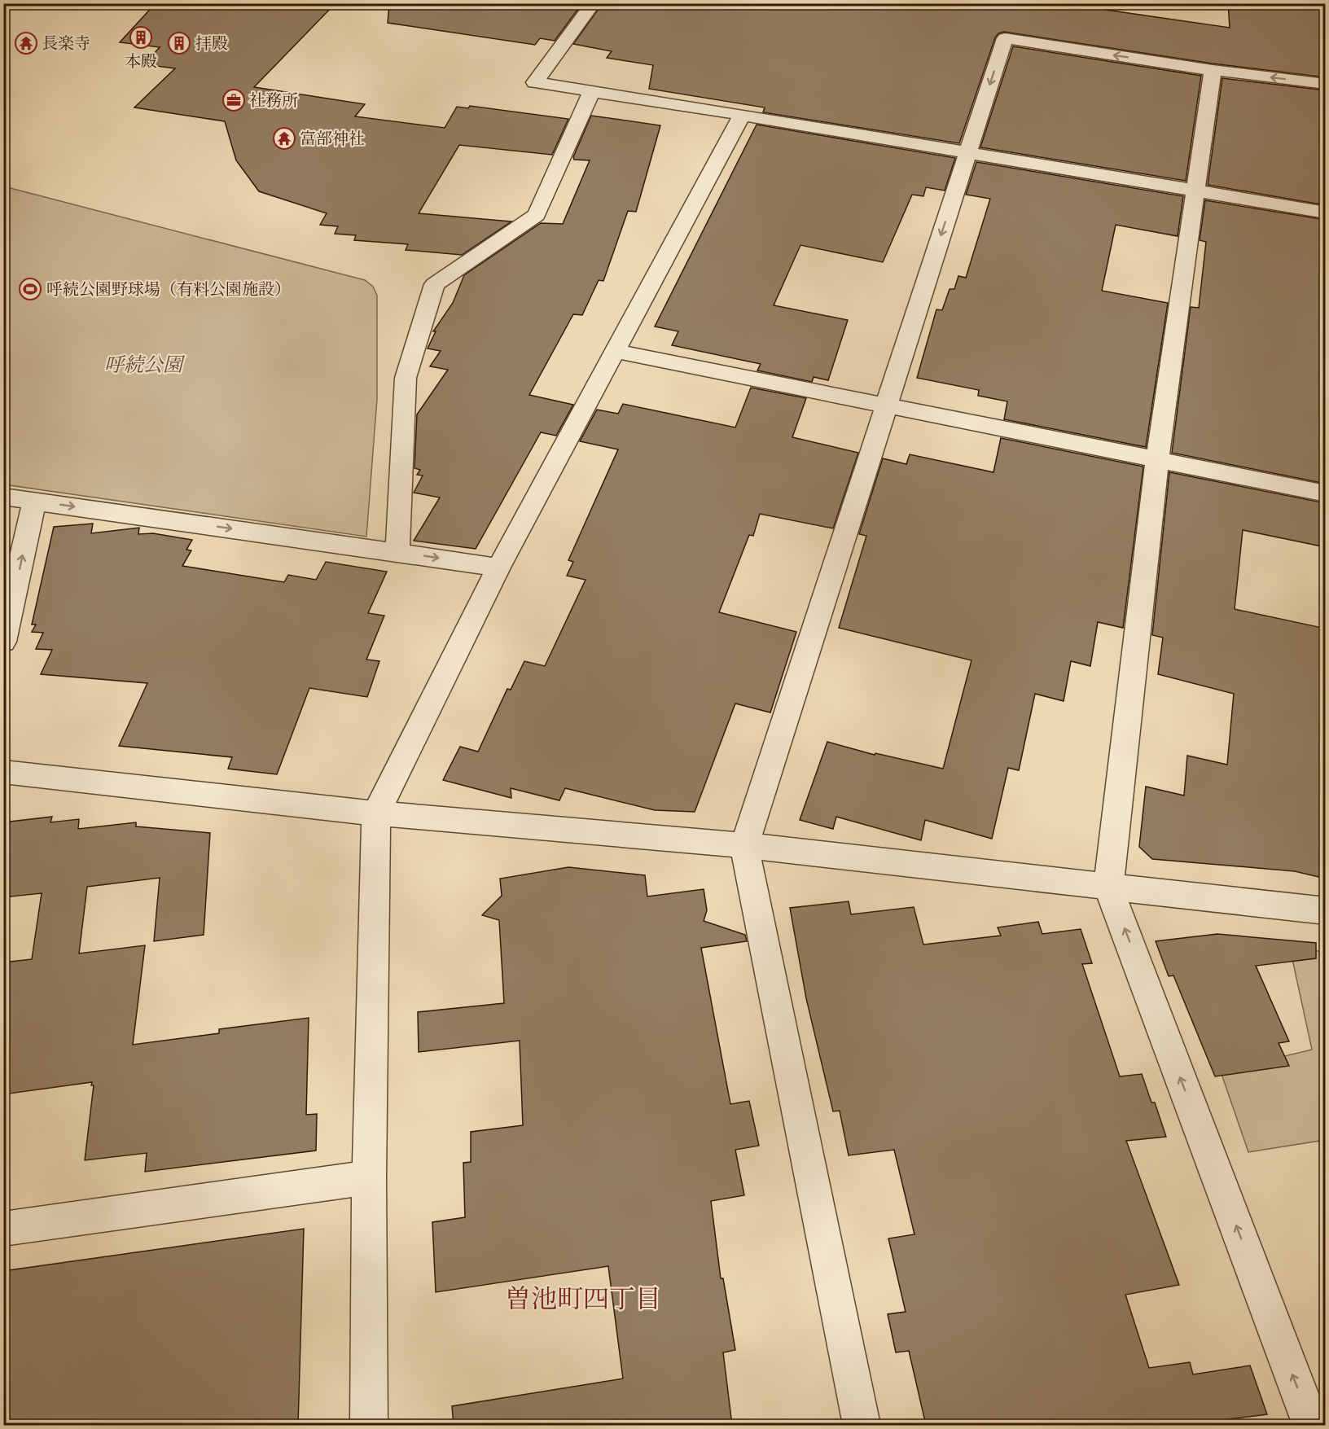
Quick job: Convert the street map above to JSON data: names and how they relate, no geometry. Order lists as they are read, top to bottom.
{
  "districts": ["曽池町四丁目"],
  "parks": ["呼続公園"],
  "places": {
    "building": ["本殿", "拝殿"],
    "temple": ["長楽寺", "富部神社"],
    "office": ["社務所"],
    "sports": ["呼続公園野球場（有料公園施設）"]
  }
}
